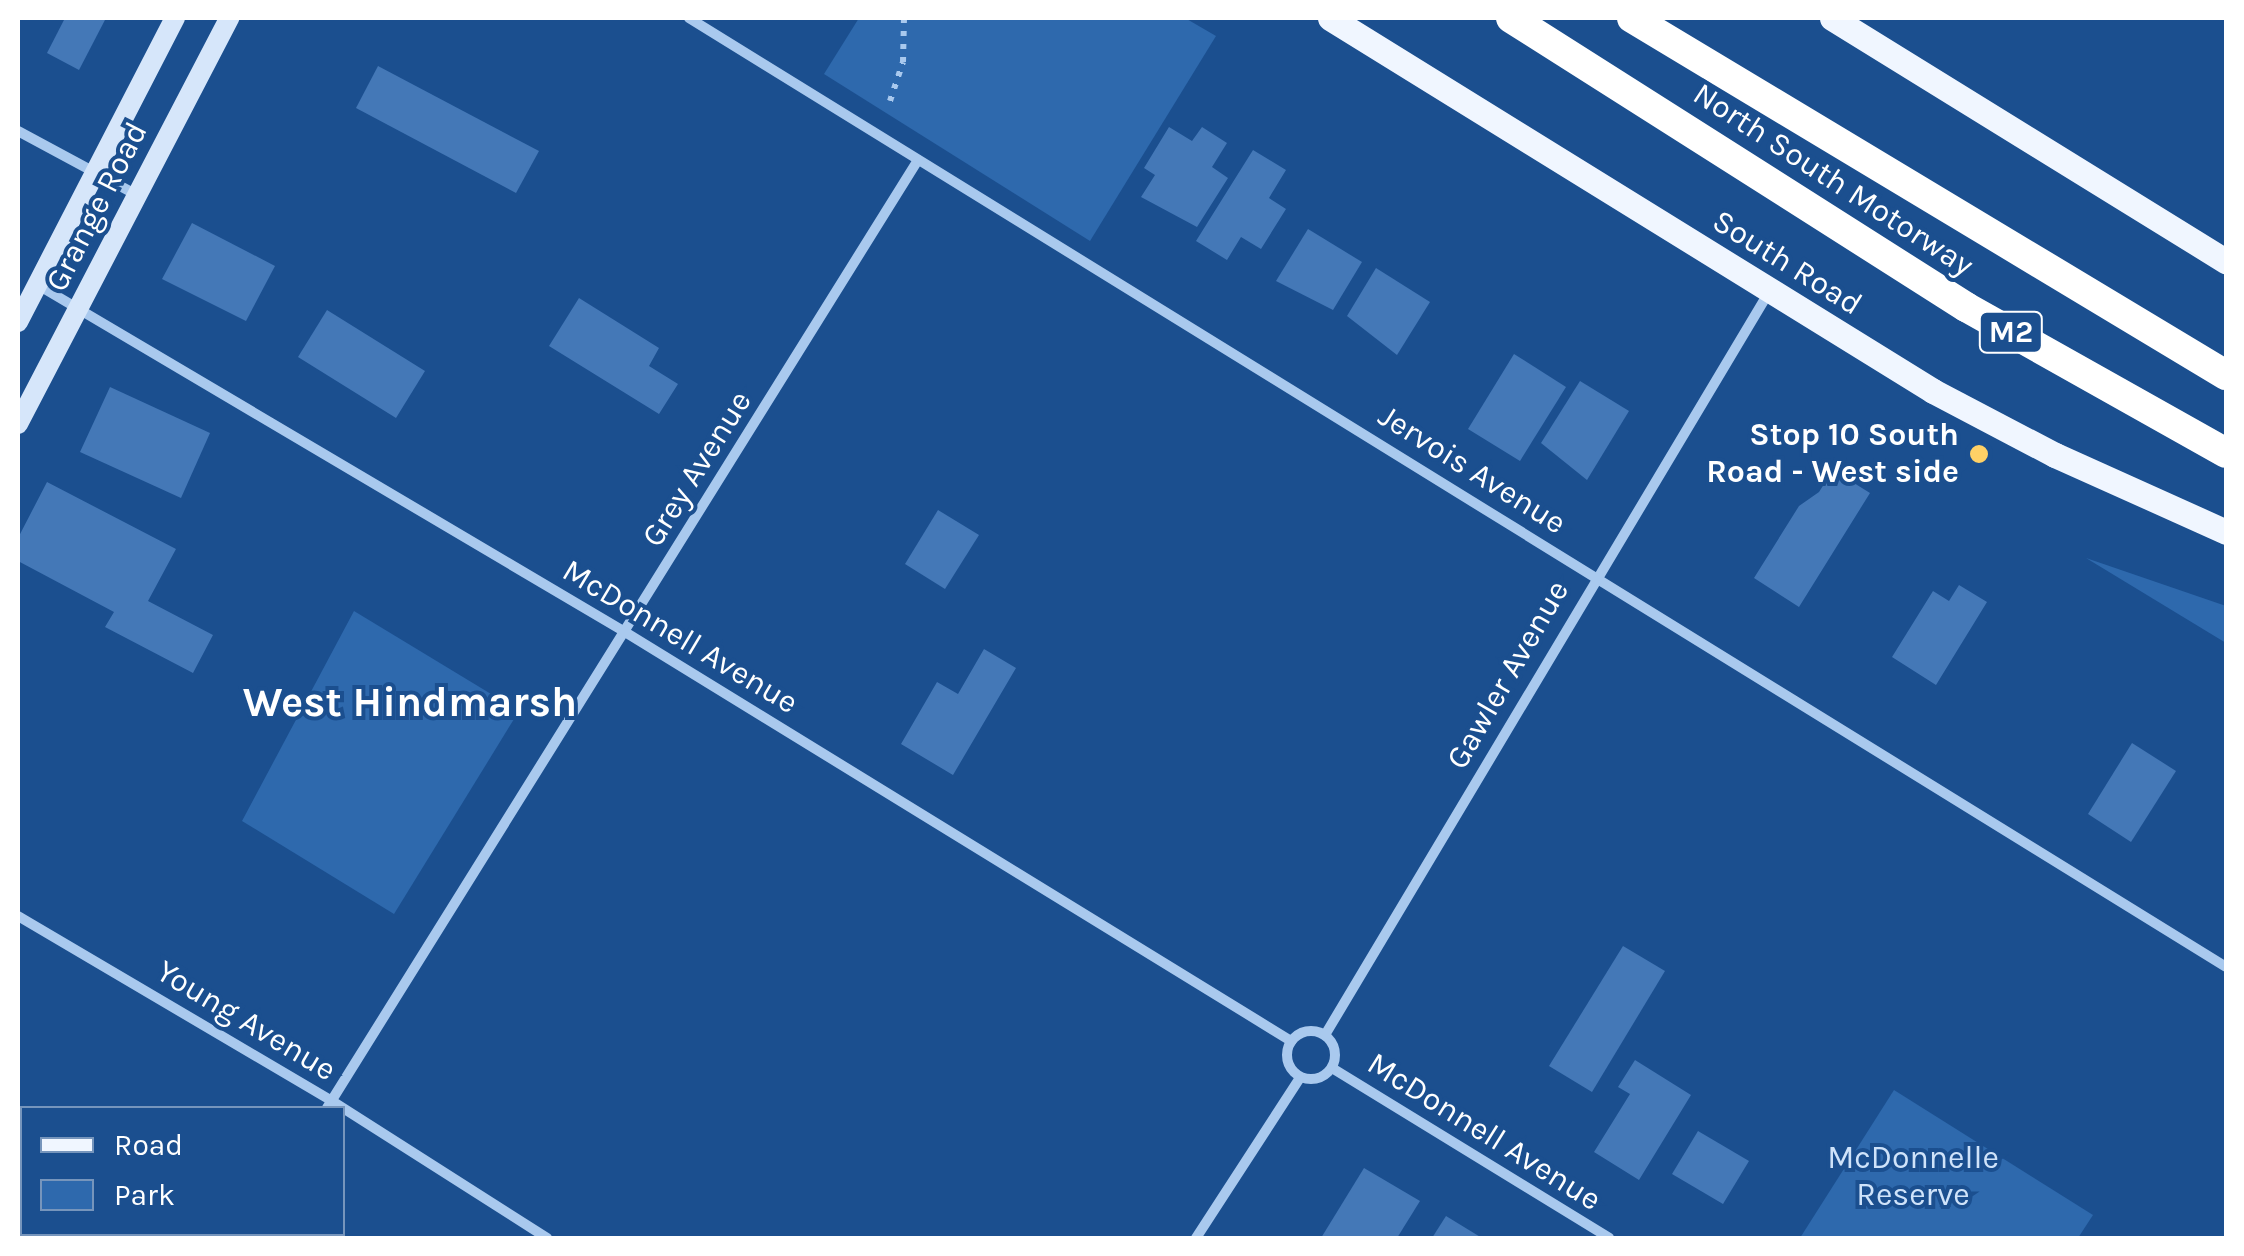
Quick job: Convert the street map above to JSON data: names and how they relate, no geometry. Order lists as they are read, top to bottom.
{
  "streets": {
    "highway": ["North South Motorway", "M2"],
    "main road": ["Grange Road", "South Road"],
    "street": [
      "Grey Avenue",
      "Jervois Avenue",
      "McDonnell Avenue",
      "Gawler Avenue",
      "Young Avenue"
    ]
  },
  "crossings": [
    ["Grange Road", "McDonnell Avenue"],
    ["South Road", "Gawler Avenue"],
    ["Grey Avenue", "Jervois Avenue"],
    ["Grey Avenue", "McDonnell Avenue"],
    ["Grey Avenue", "Young Avenue"],
    ["Jervois Avenue", "Gawler Avenue"],
    ["McDonnell Avenue", "Gawler Avenue"]
  ],
  "districts": ["West Hindmarsh"],
  "parks": ["McDonnelle Reserve"],
  "places": ["Stop 10 South Road - West side"],
  "legend": ["Road", "Park"]
}
